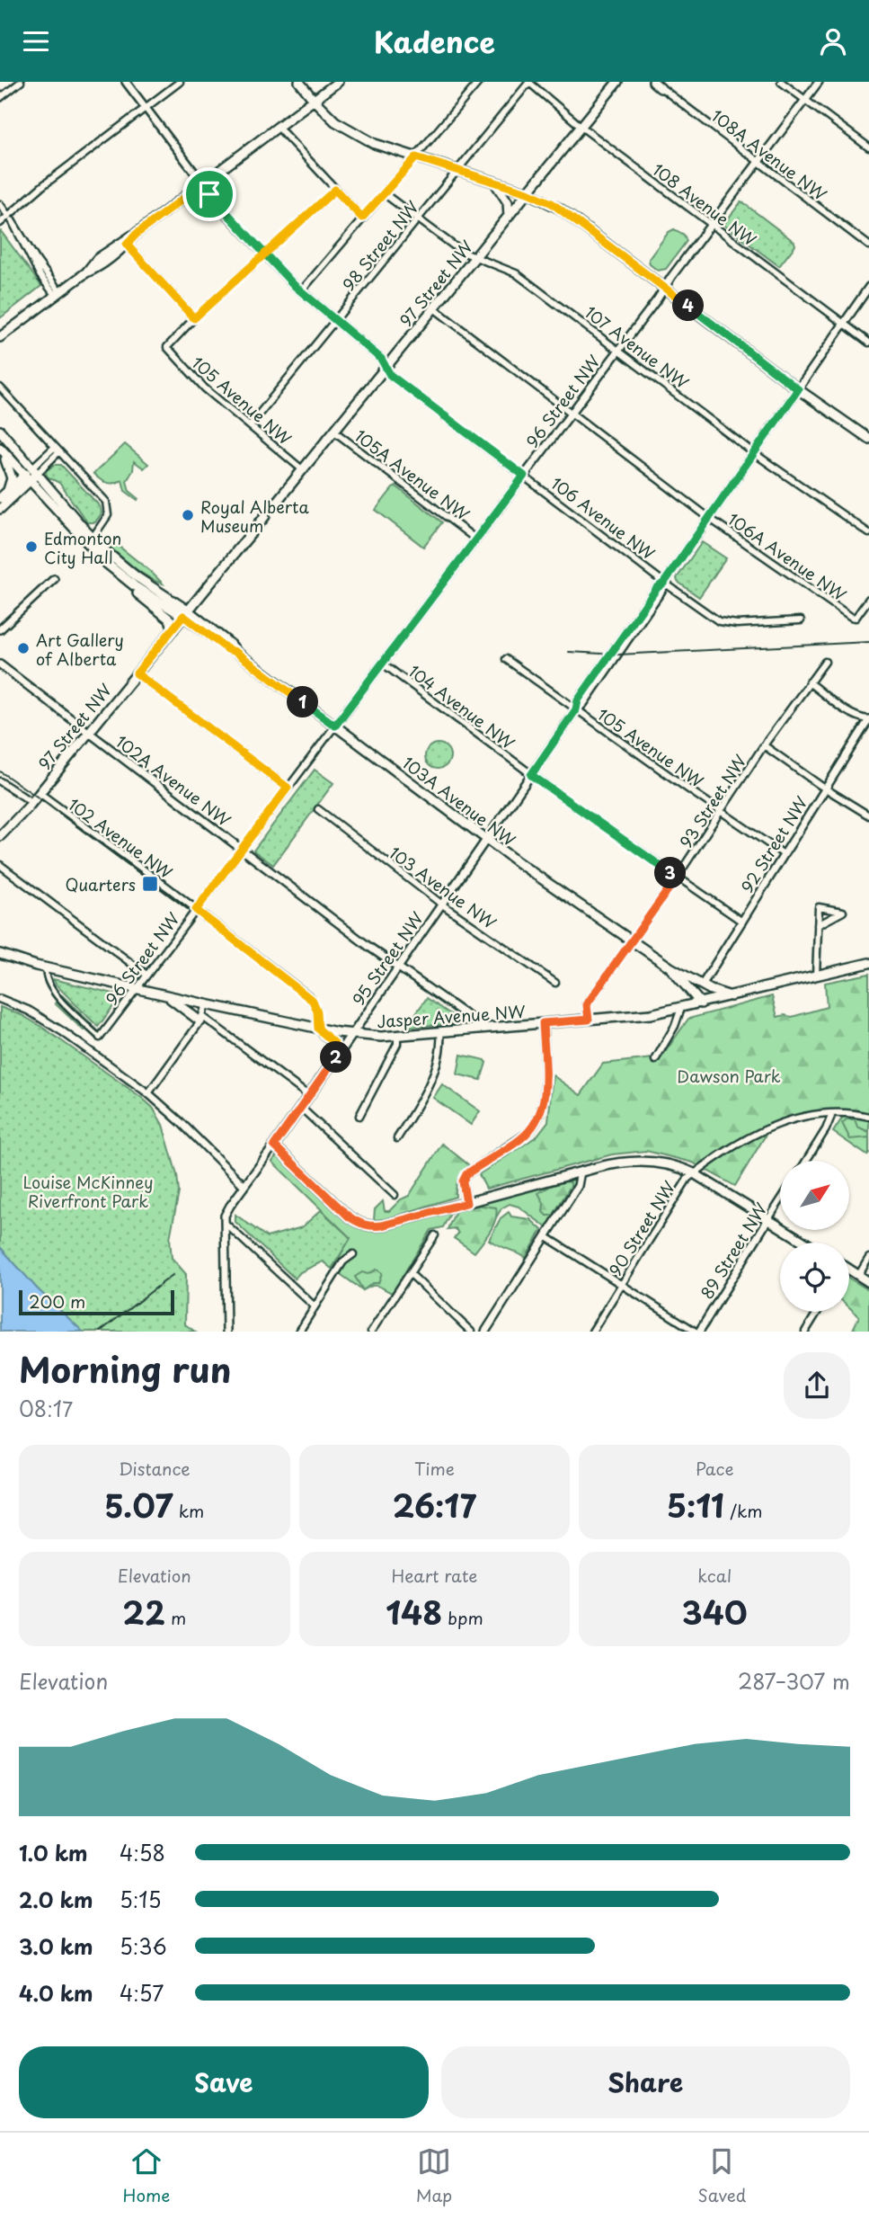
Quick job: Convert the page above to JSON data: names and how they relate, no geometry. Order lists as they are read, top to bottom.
{
  "streets": {
    "main road": [
      "97 Street NW",
      "103A Avenue NW",
      "95 Street NW",
      "Jasper Avenue NW"
    ],
    "street": [
      "108A Avenue NW",
      "108 Avenue NW",
      "98 Street NW",
      "107 Avenue NW",
      "105 Avenue NW",
      "96 Street NW",
      "105A Avenue NW",
      "106 Avenue NW",
      "106A Avenue NW",
      "104 Avenue NW",
      "102A Avenue NW",
      "93 Street NW",
      "102 Avenue NW",
      "92 Street NW",
      "103 Avenue NW",
      "90 Street NW",
      "89 Street NW"
    ]
  },
  "crossings": [
    ["108A Avenue NW", "96 Street NW"],
    ["108 Avenue NW", "98 Street NW"],
    ["108 Avenue NW", "97 Street NW"],
    ["108 Avenue NW", "96 Street NW"],
    ["108 Avenue NW", "95 Street NW"],
    ["98 Street NW", "97 Street NW"],
    ["98 Street NW", "107 Avenue NW"],
    ["98 Street NW", "105 Avenue NW"],
    ["98 Street NW", "106 Avenue NW"],
    ["97 Street NW", "107 Avenue NW"],
    ["97 Street NW", "105 Avenue NW"],
    ["97 Street NW", "105A Avenue NW"],
    ["97 Street NW", "106 Avenue NW"],
    ["97 Street NW", "106A Avenue NW"],
    ["97 Street NW", "102A Avenue NW"],
    ["97 Street NW", "103A Avenue NW"],
    ["97 Street NW", "102 Avenue NW"],
    ["107 Avenue NW", "96 Street NW"],
    ["107 Avenue NW", "95 Street NW"],
    ["105 Avenue NW", "93 Street NW"],
    ["105 Avenue NW", "92 Street NW"],
    ["105 Avenue NW", "95 Street NW"],
    ["96 Street NW", "105A Avenue NW"],
    ["96 Street NW", "106 Avenue NW"],
    ["96 Street NW", "106A Avenue NW"],
    ["96 Street NW", "104 Avenue NW"],
    ["96 Street NW", "102A Avenue NW"],
    ["96 Street NW", "103A Avenue NW"],
    ["96 Street NW", "102 Avenue NW"],
    ["96 Street NW", "Jasper Avenue NW"],
    ["106 Avenue NW", "95 Street NW"],
    ["106A Avenue NW", "95 Street NW"],
    ["104 Avenue NW", "93 Street NW"],
    ["104 Avenue NW", "92 Street NW"],
    ["104 Avenue NW", "95 Street NW"],
    ["102A Avenue NW", "95 Street NW"],
    ["102A Avenue NW", "Jasper Avenue NW"],
    ["103A Avenue NW", "93 Street NW"],
    ["103A Avenue NW", "92 Street NW"],
    ["103A Avenue NW", "95 Street NW"],
    ["103A Avenue NW", "Jasper Avenue NW"],
    ["93 Street NW", "Jasper Avenue NW"],
    ["102 Avenue NW", "Jasper Avenue NW"],
    ["103 Avenue NW", "95 Street NW"],
    ["95 Street NW", "Jasper Avenue NW"]
  ],
  "parks": ["Dawson Park", "Louise McKinney Riverfront Park"],
  "places": {
    "other": ["Royal Alberta Museum", "Edmonton City Hall", "Art Gallery of Alberta"],
    "transit": ["Quarters"]
  },
  "scale_bar": "200 m",
  "north": "top right",
  "page": {
    "header": "Kadence",
    "pins": [
      "4",
      "1",
      "3",
      "2"
    ],
    "scale": "200 m",
    "heading": ["Morning run", "08:17"],
    "stats": [
      ["Distance", "5.07 km"],
      ["Time", "26:17"],
      ["Pace", "5:11 /km"],
      ["Elevation", "22 m"],
      ["Heart rate", "148 bpm"],
      ["kcal", "340"]
    ],
    "chart": ["Elevation", "287–307 m"],
    "list": [
      {
        "name": "1.0 km",
        "note": "4:58"
      },
      {
        "name": "2.0 km",
        "note": "5:15"
      },
      {
        "name": "3.0 km",
        "note": "5:36"
      },
      {
        "name": "4.0 km",
        "note": "4:57"
      }
    ],
    "buttons": ["Save", "Share"],
    "tabs": ["Home", "Map", "Saved"]
  }
}
